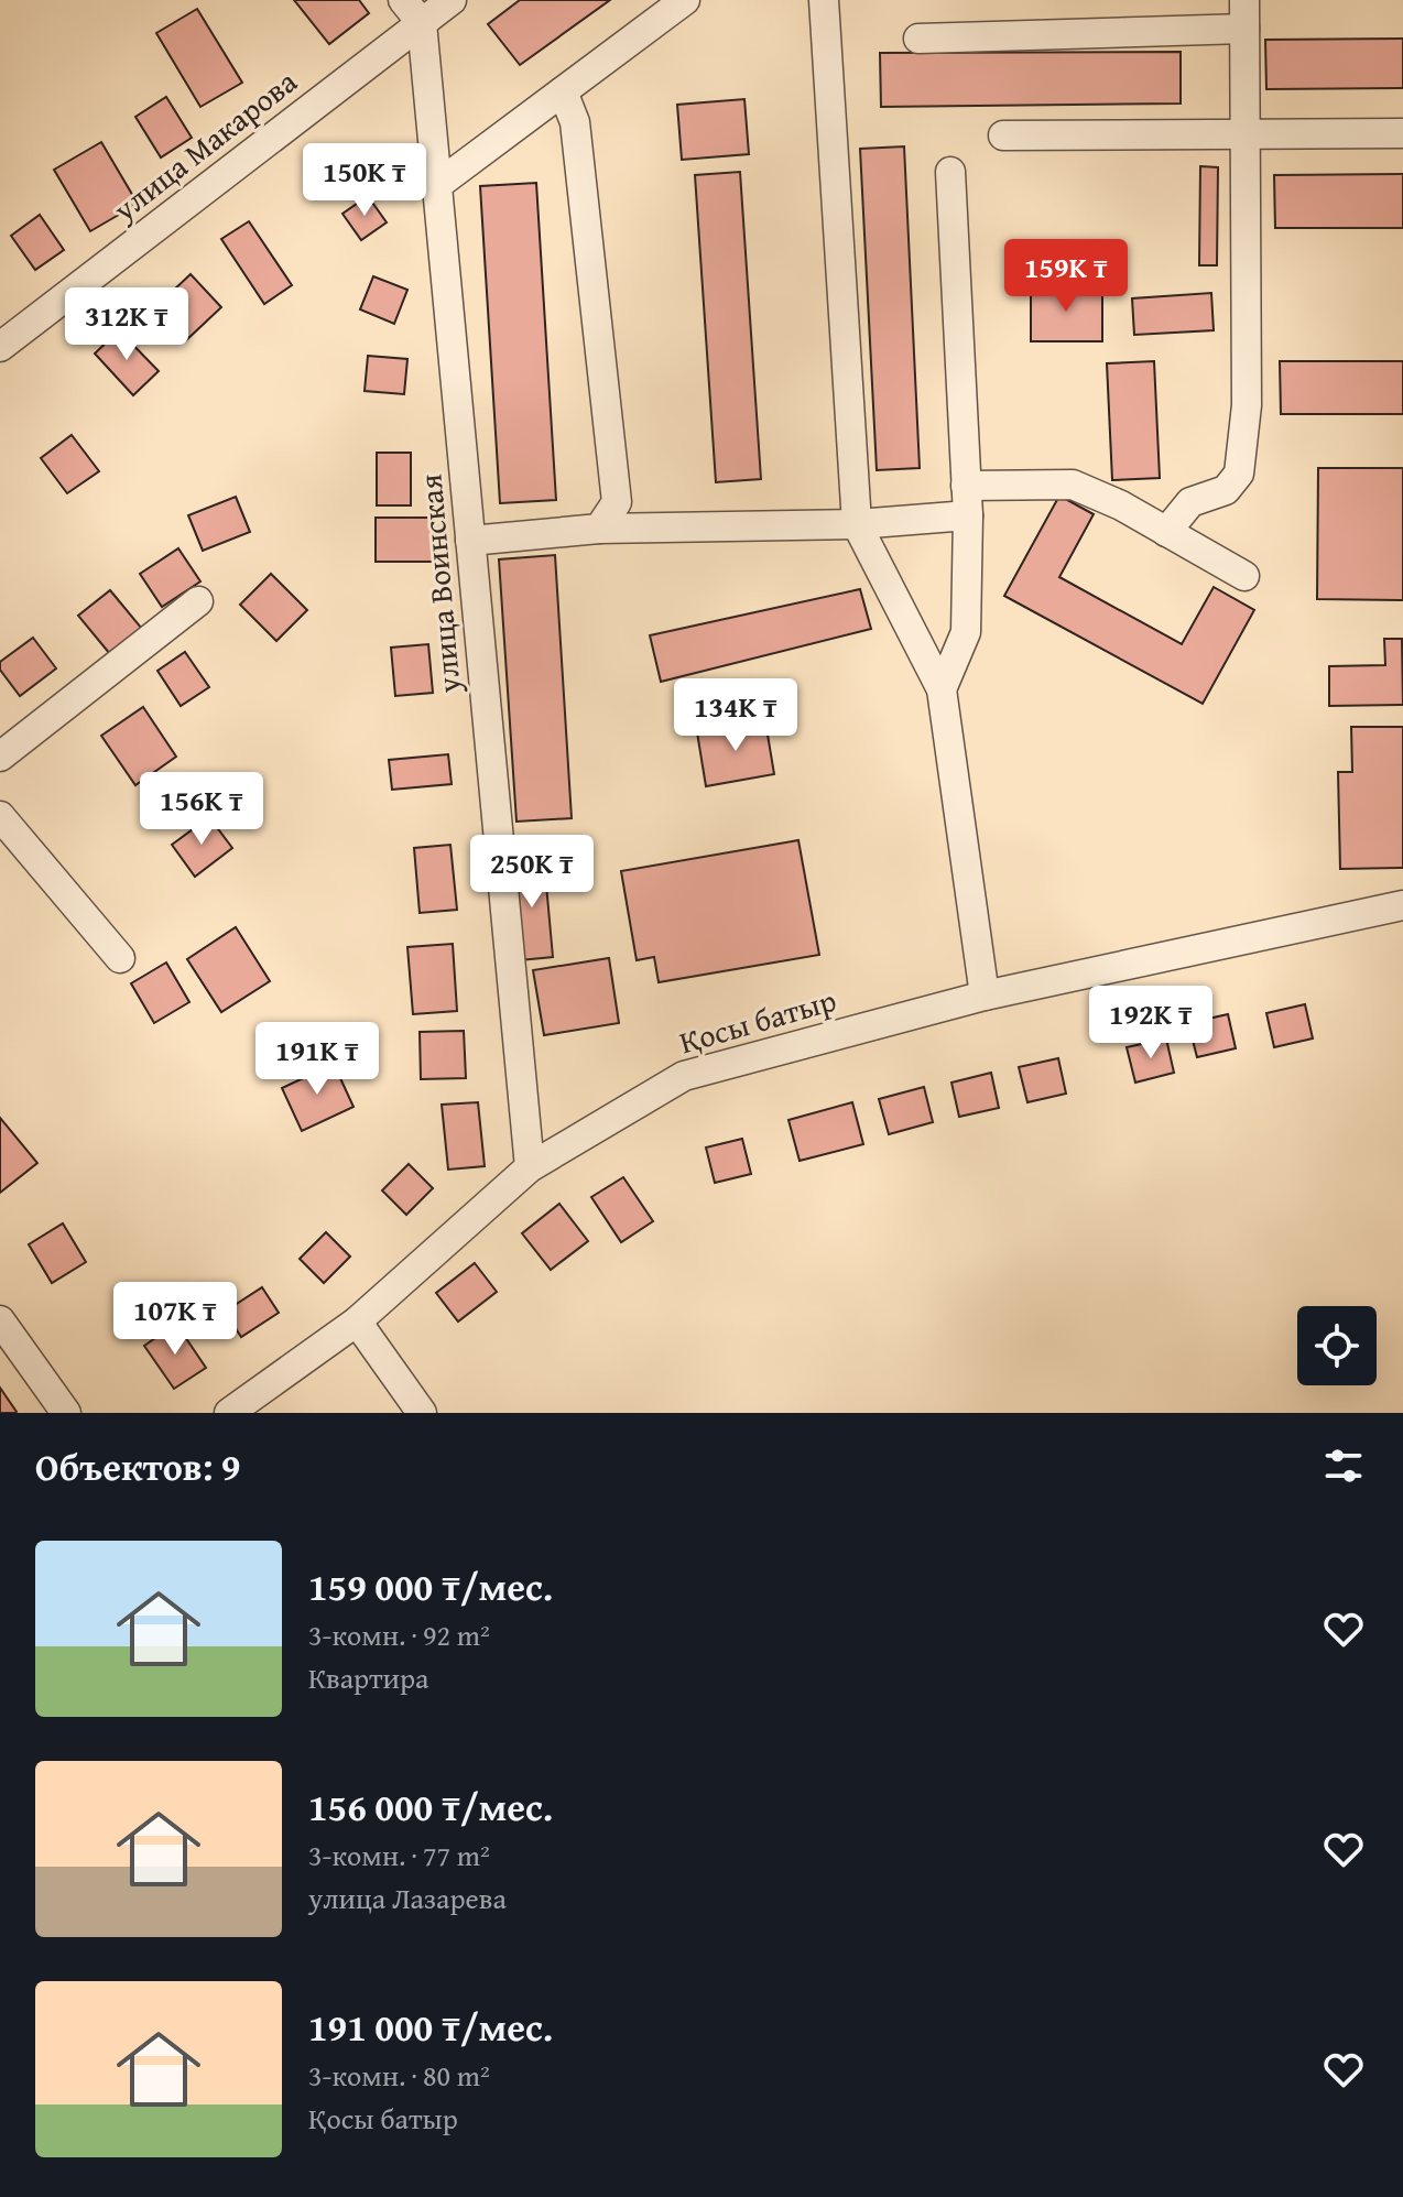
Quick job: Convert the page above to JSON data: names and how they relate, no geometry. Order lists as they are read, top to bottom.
{
  "streets": {
    "street": ["улица Макарова", "улица Воинская", "Қосы батыр"]
  },
  "crossings": [
    ["улица Макарова", "улица Воинская"],
    ["улица Воинская", "Қосы батыр"]
  ],
  "page": {
    "price": [
      "150K ₸",
      "159K ₸",
      "312K ₸",
      "134K ₸",
      "156K ₸",
      "250K ₸",
      "192K ₸",
      "191K ₸",
      "107K ₸"
    ],
    "heading": "Объектов: 9",
    "list": [
      {
        "name": "159 000 ₸/мес.",
        "note": "3-комн. · 92 m² · Квартира"
      },
      {
        "name": "156 000 ₸/мес.",
        "note": "3-комн. · 77 m² · улица Лазарева"
      },
      {
        "name": "191 000 ₸/мес.",
        "note": "3-комн. · 80 m² · Қосы батыр"
      }
    ]
  }
}
